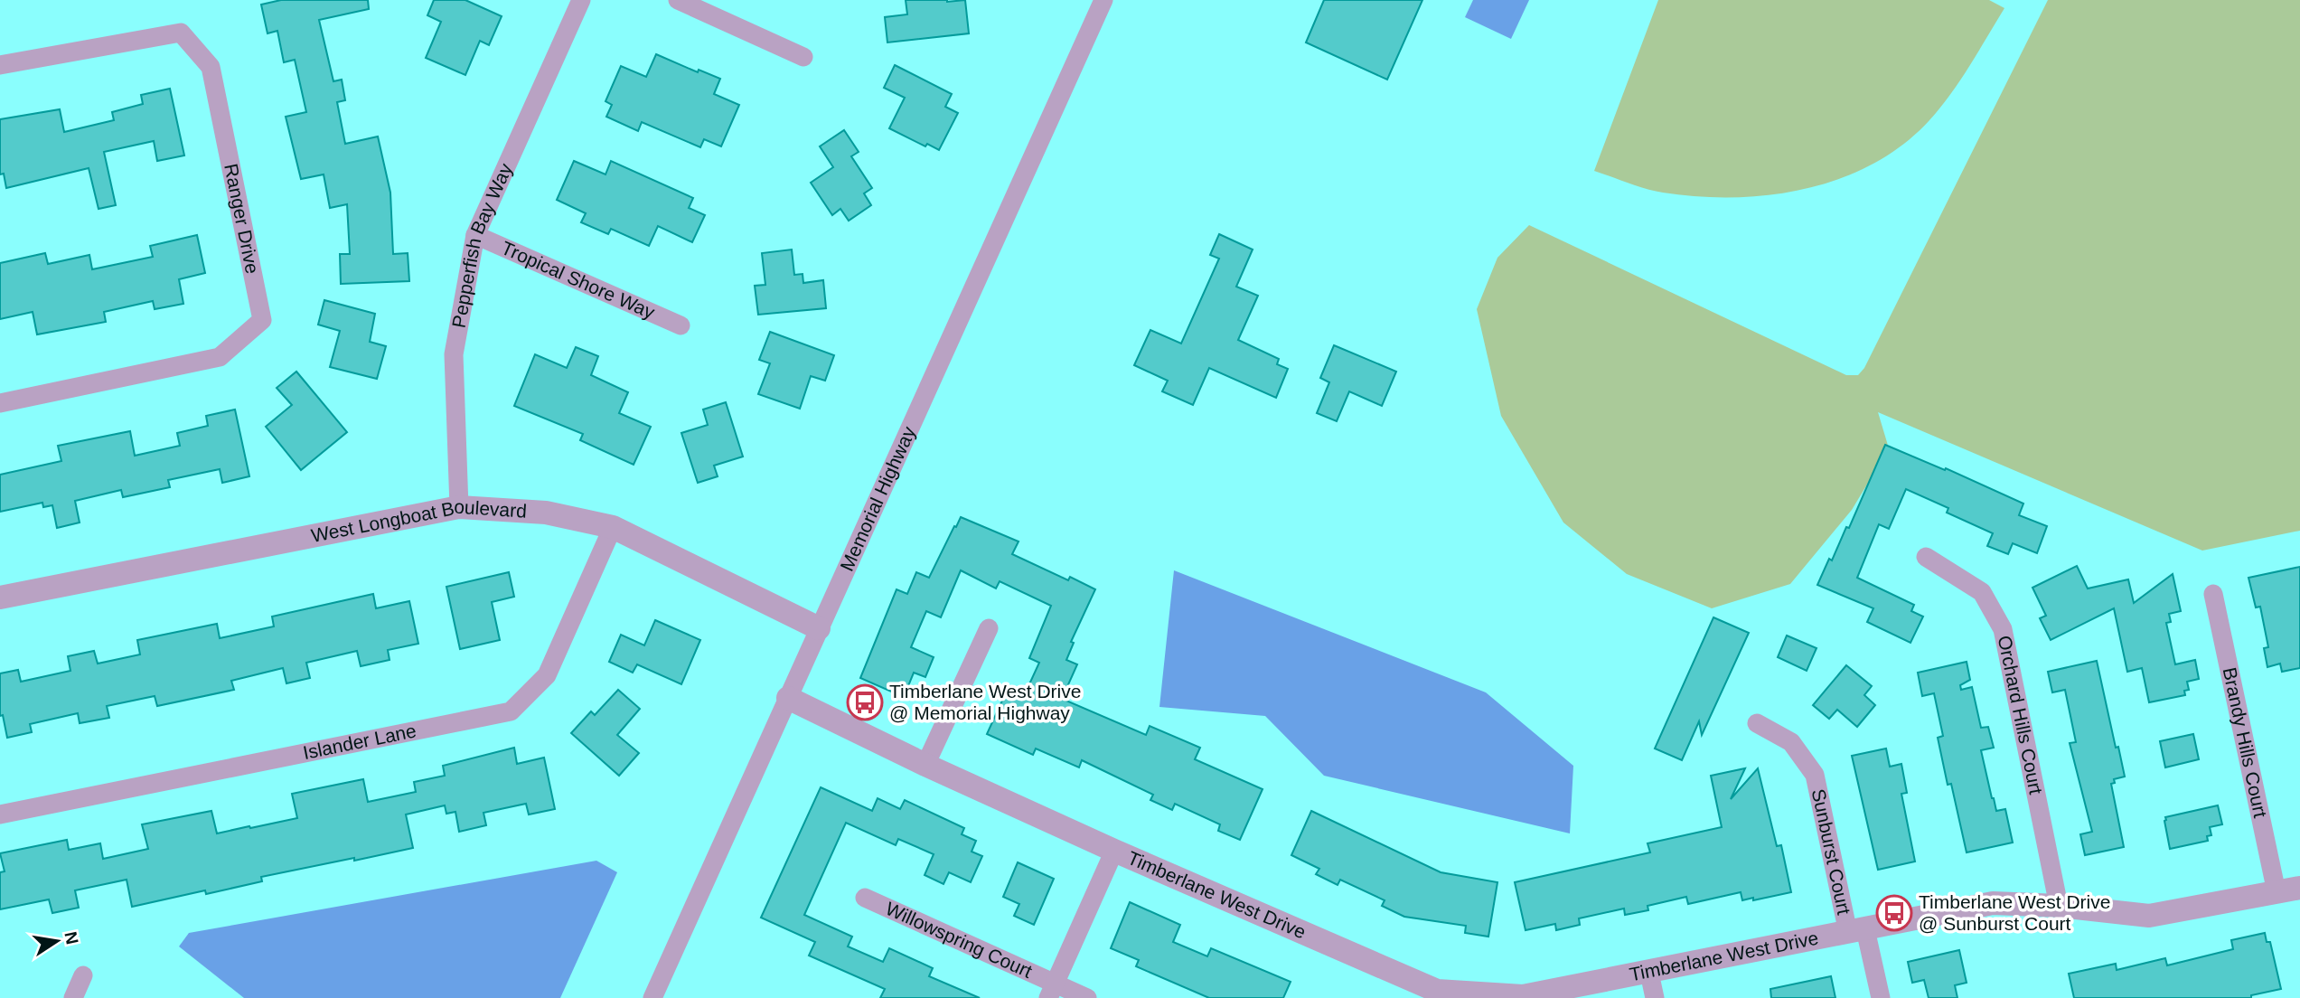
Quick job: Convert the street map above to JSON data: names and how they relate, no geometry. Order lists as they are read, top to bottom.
{
  "streets": {
    "street": [
      "Ranger Drive",
      "Pepperfish Bay Way",
      "Tropical Shore Way",
      "Memorial Highway",
      "West Longboat Boulevard",
      "Orchard Hills Court",
      "Islander Lane",
      "Brandy Hills Court",
      "Sunburst Court",
      "Timberlane West Drive",
      "Willowspring Court"
    ]
  },
  "crossings": [
    ["Pepperfish Bay Way", "Tropical Shore Way"],
    ["Pepperfish Bay Way", "West Longboat Boulevard"],
    ["Memorial Highway", "West Longboat Boulevard"],
    ["Memorial Highway", "Timberlane West Drive"],
    ["West Longboat Boulevard", "Islander Lane"],
    ["Orchard Hills Court", "Timberlane West Drive"],
    ["Brandy Hills Court", "Timberlane West Drive"],
    ["Sunburst Court", "Timberlane West Drive"]
  ],
  "places": {
    "bus stop": ["Timberlane West Drive @ Memorial Highway", "Timberlane West Drive @ Sunburst Court"]
  },
  "north": "right"
}
